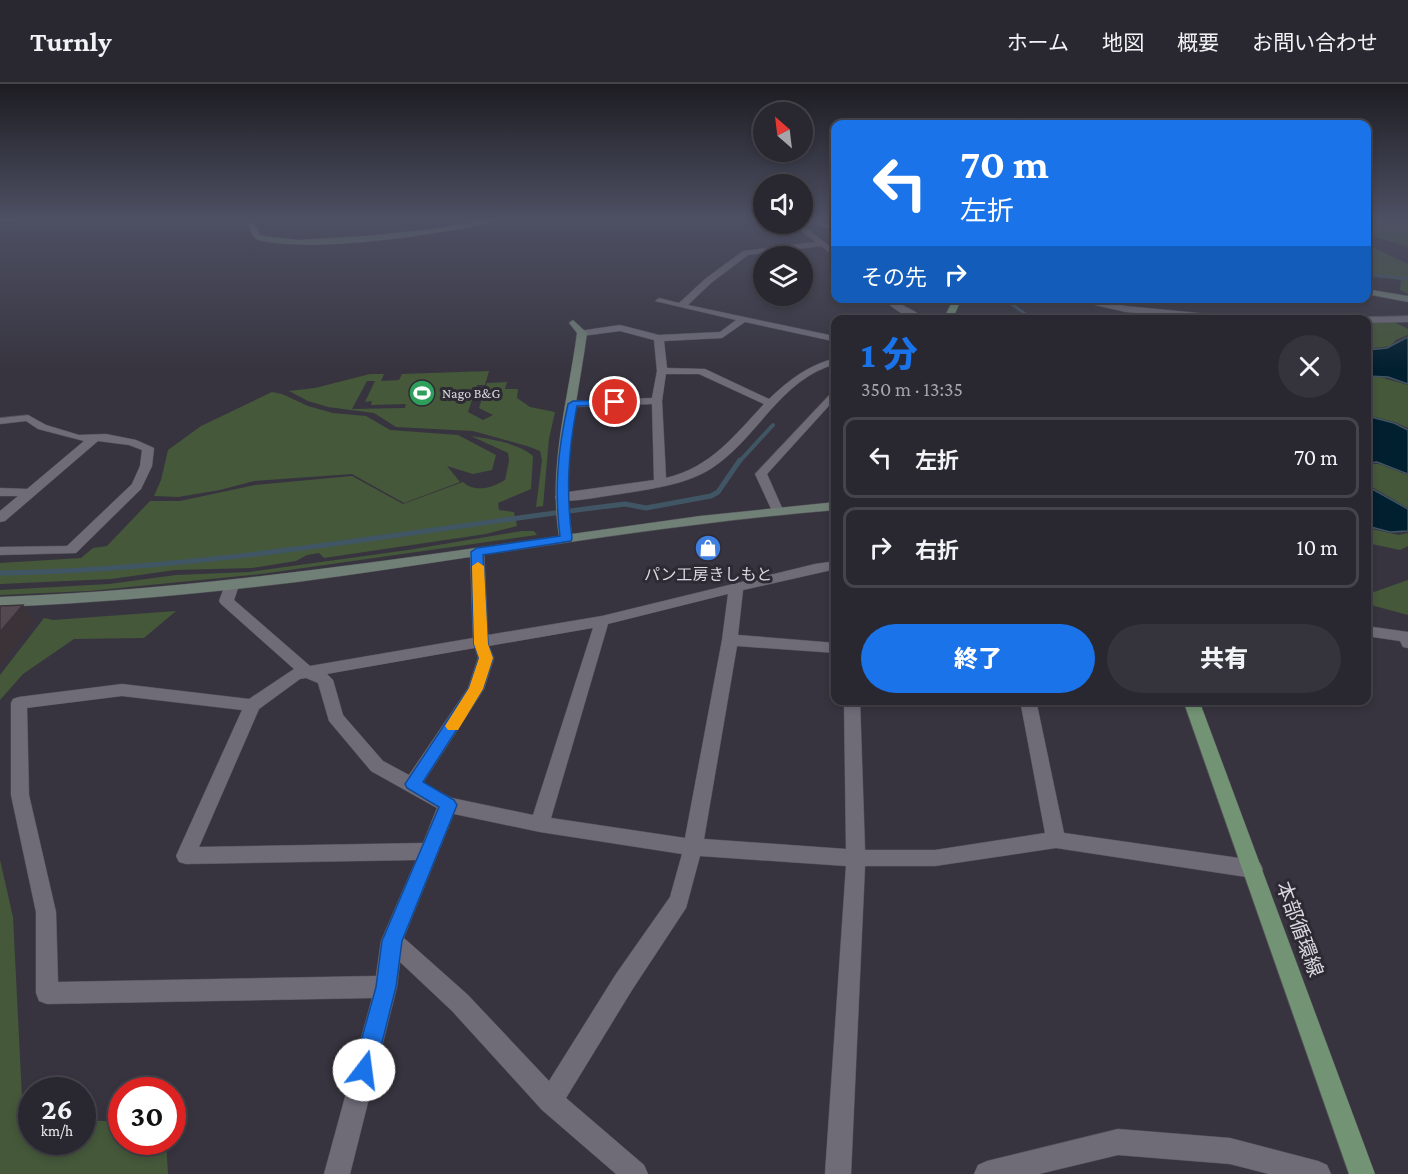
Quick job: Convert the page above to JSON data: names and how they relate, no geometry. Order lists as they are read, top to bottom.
{
  "streets": {
    "main road": ["本部循環線"]
  },
  "places": {
    "sports": ["Nago B&G"],
    "shop": ["パン工房きしもと"]
  },
  "north": "top left",
  "page": {
    "header": "Turnly",
    "nav": [
      "ホーム",
      "地図",
      "概要",
      "お問い合わせ"
    ],
    "turn": ["70 m", "左折"],
    "then": "その先",
    "heading": ["1 分", "350 m · 13:35"],
    "list": [
      {
        "name": "左折",
        "value": "70 m"
      },
      {
        "name": "右折",
        "value": "10 m"
      }
    ],
    "buttons": ["終了", "共有"],
    "speed": "26 km/h",
    "limit": "30"
  }
}
